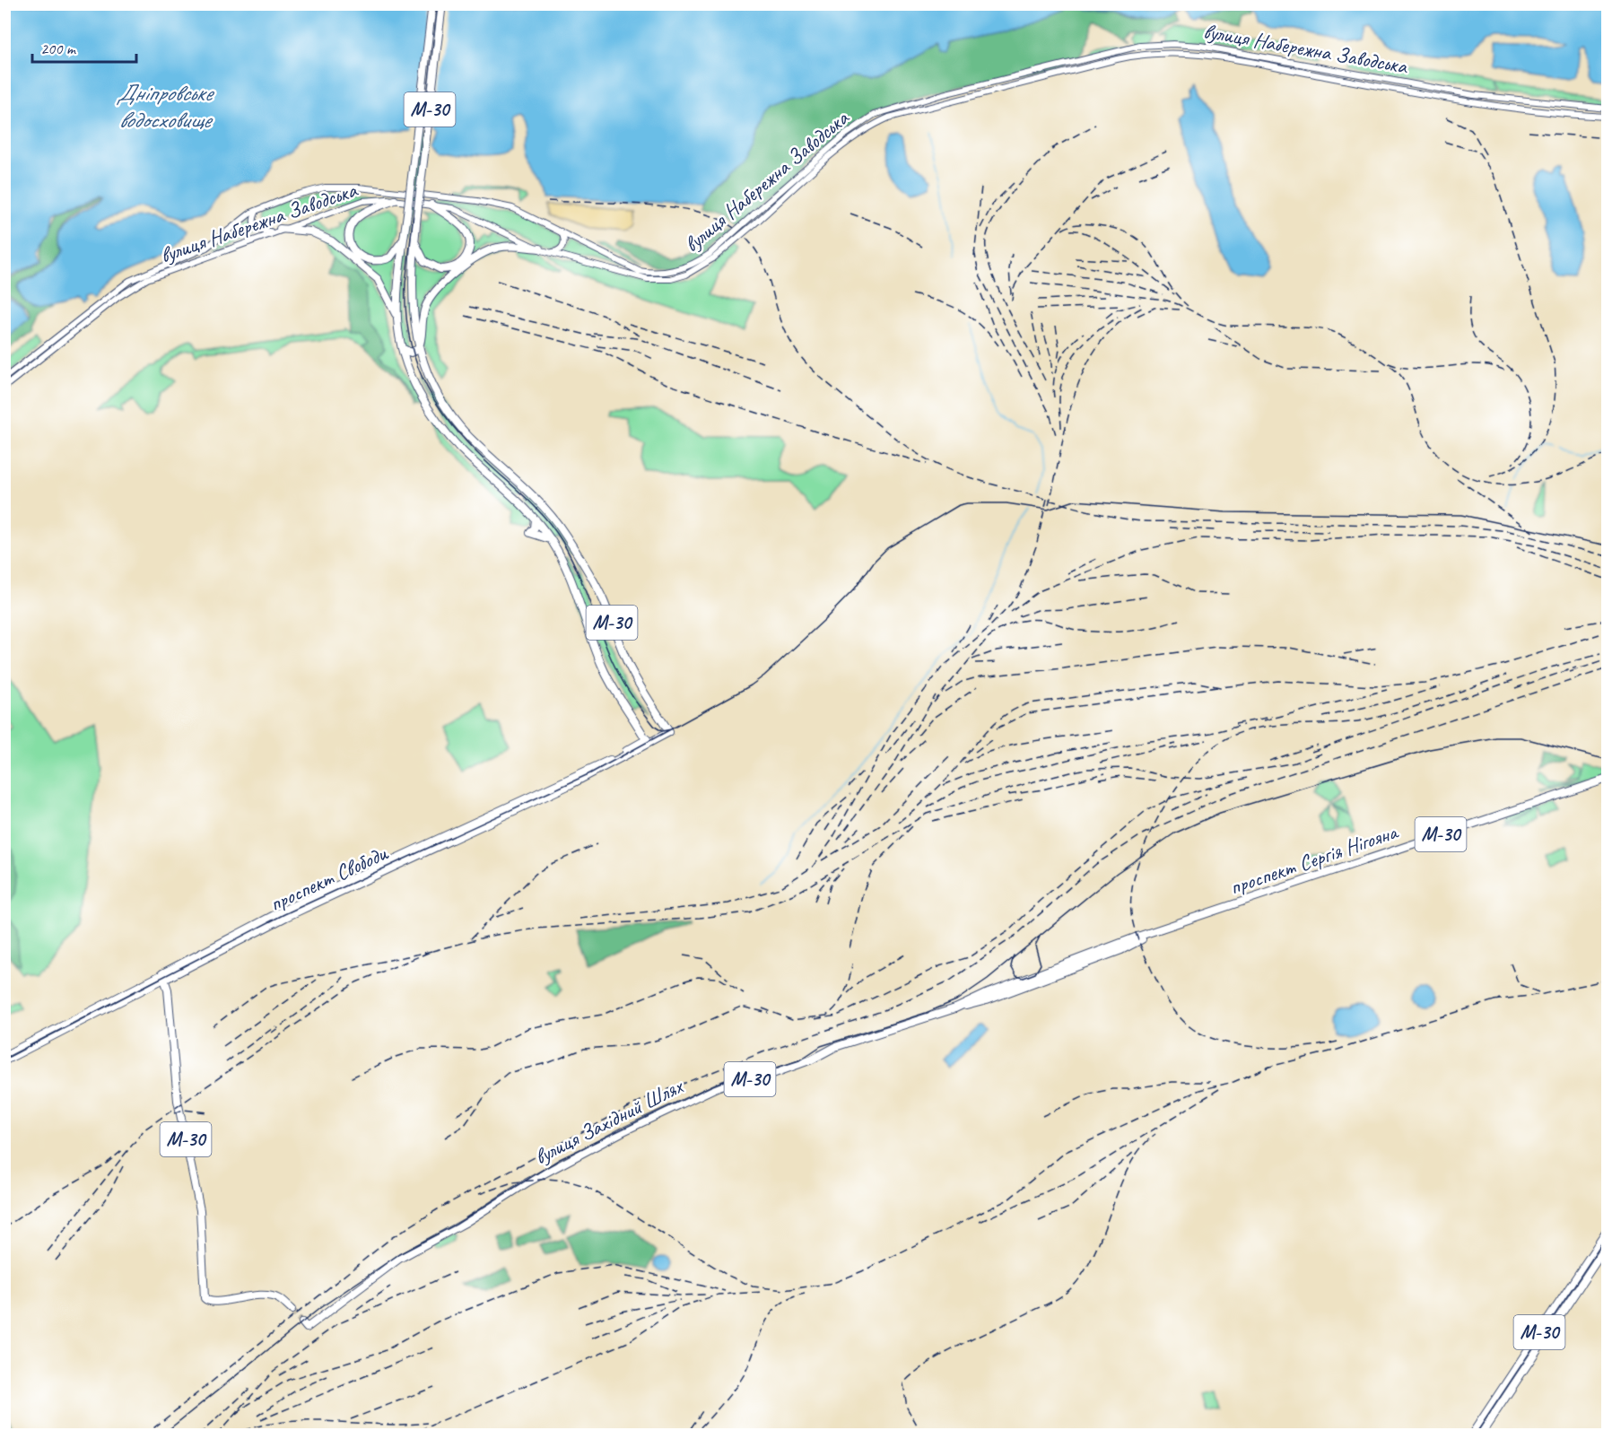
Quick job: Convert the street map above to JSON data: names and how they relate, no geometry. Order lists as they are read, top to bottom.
{
  "streets": {
    "highway": [
      "М-30",
      "проспект Сергія Нігояна",
      "проспект Свободи",
      "вулиця Західний Шлях"
    ],
    "main road": ["вулиця Набережна Заводська"]
  },
  "crossings": [
    ["М-30", "проспект Свободи"],
    ["проспект Сергія Нігояна", "вулиця Західний Шлях"]
  ],
  "water": ["Дніпровське водосховище"],
  "scale_bar": "200 m"
}
